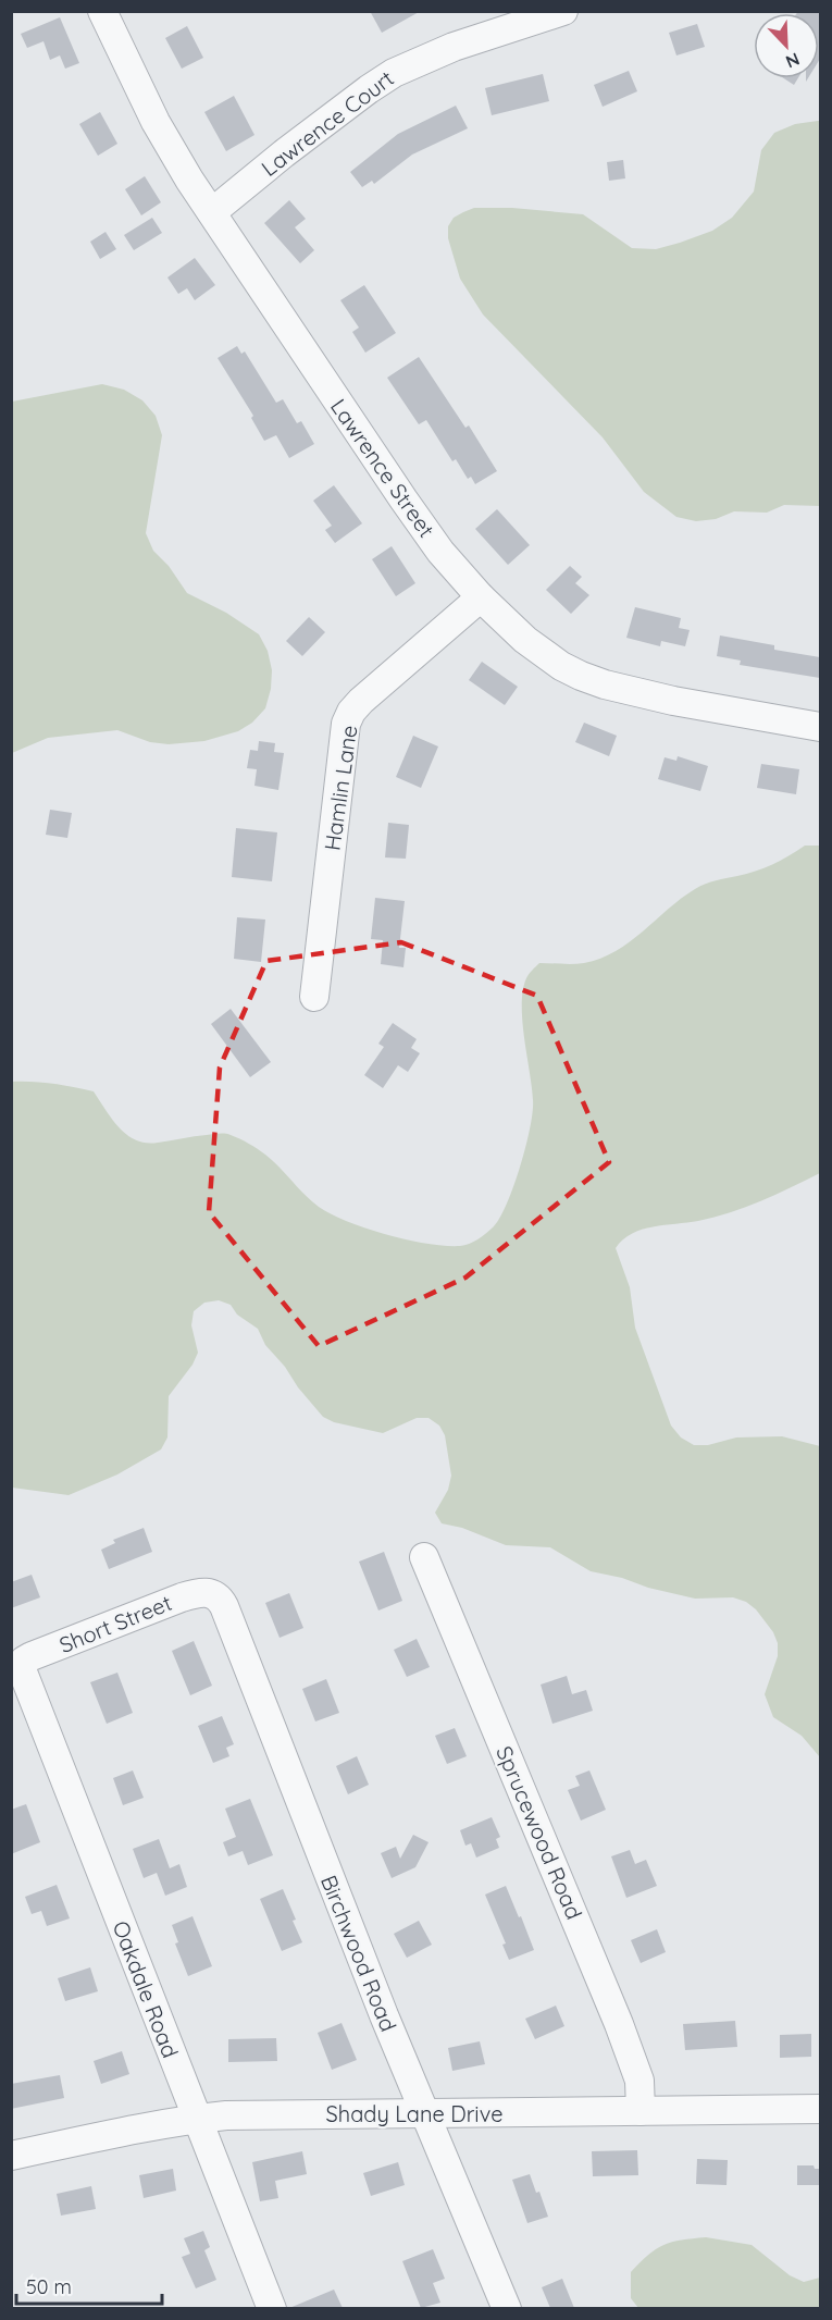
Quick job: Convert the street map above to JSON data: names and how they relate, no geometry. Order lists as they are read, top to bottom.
{
  "streets": {
    "street": [
      "Lawrence Court",
      "Lawrence Street",
      "Hamlin Lane",
      "Short Street",
      "Sprucewood Road",
      "Birchwood Road",
      "Oakdale Road",
      "Shady Lane Drive"
    ]
  },
  "crossings": [
    ["Lawrence Court", "Lawrence Street"],
    ["Lawrence Street", "Hamlin Lane"],
    ["Short Street", "Birchwood Road"],
    ["Short Street", "Oakdale Road"],
    ["Sprucewood Road", "Shady Lane Drive"],
    ["Birchwood Road", "Shady Lane Drive"],
    ["Oakdale Road", "Shady Lane Drive"]
  ],
  "scale_bar": "50 m",
  "north": "bottom right"
}
